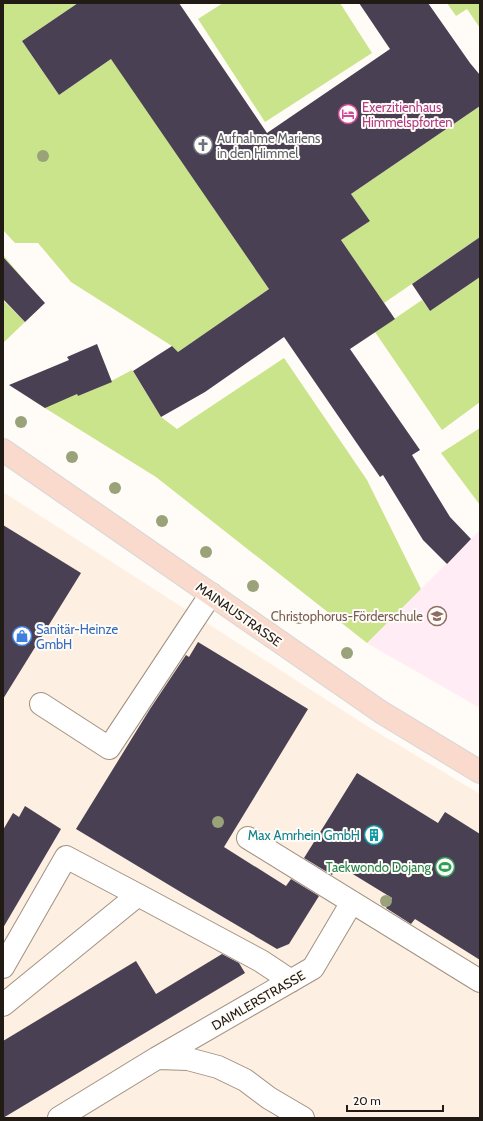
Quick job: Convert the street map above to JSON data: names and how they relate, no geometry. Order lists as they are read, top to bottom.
{
  "streets": {
    "main road": ["MAINAUSTRASSE"],
    "street": ["DAIMLERSTRASSE"]
  },
  "places": {
    "hotel": ["Exerzitienhaus Himmelspforten"],
    "church": ["Aufnahme Mariens in den Himmel"],
    "school or university": ["Christophorus-Förderschule"],
    "shop": ["Sanitär-Heinze GmbH"],
    "building": ["Max Amrhein GmbH"],
    "sports": ["Taekwondo Dojang"]
  },
  "scale_bar": "20 m"
}
